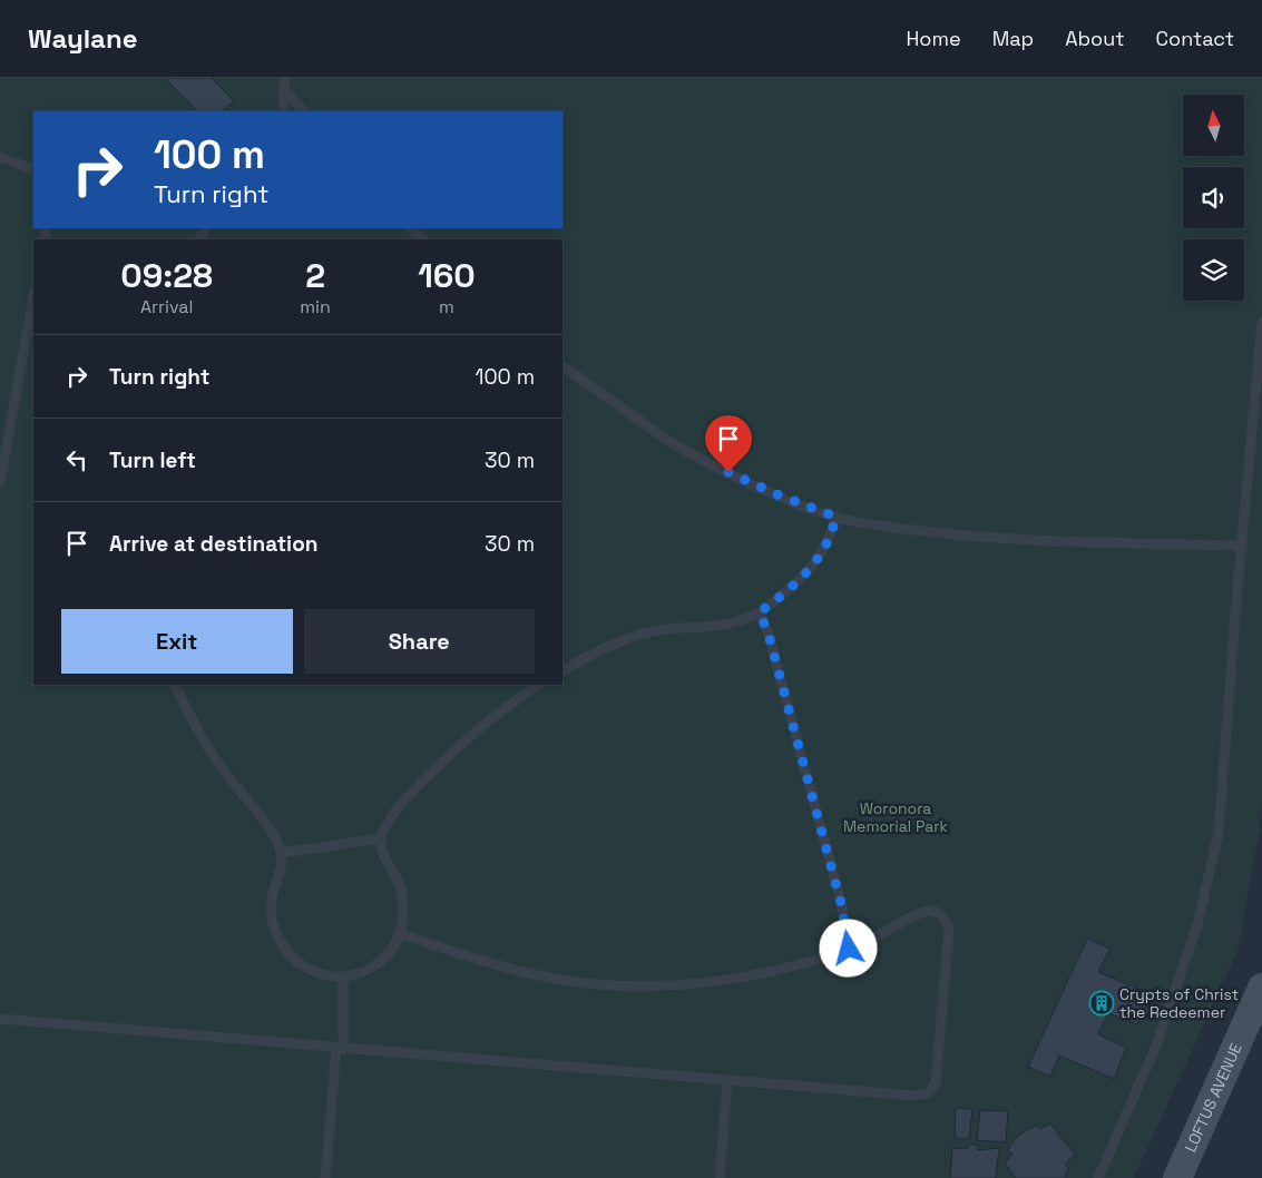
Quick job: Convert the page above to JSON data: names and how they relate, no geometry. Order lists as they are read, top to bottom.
{
  "streets": {
    "street": ["LOFTUS AVENUE"]
  },
  "parks": ["Woronora Memorial Park"],
  "places": {
    "building": ["Crypts of Christ the Redeemer"]
  },
  "north": "top",
  "page": {
    "header": "Waylane",
    "nav": [
      "Home",
      "Map",
      "About",
      "Contact"
    ],
    "turn": ["100 m", "Turn right"],
    "eta": [
      "09:28",
      "Arrival",
      "2",
      "min",
      "160",
      "m"
    ],
    "list": [
      {
        "name": "Turn right",
        "value": "100 m"
      },
      {
        "name": "Turn left",
        "value": "30 m"
      },
      {
        "name": "Arrive at destination",
        "value": "30 m"
      }
    ],
    "buttons": ["Exit", "Share"]
  }
}
